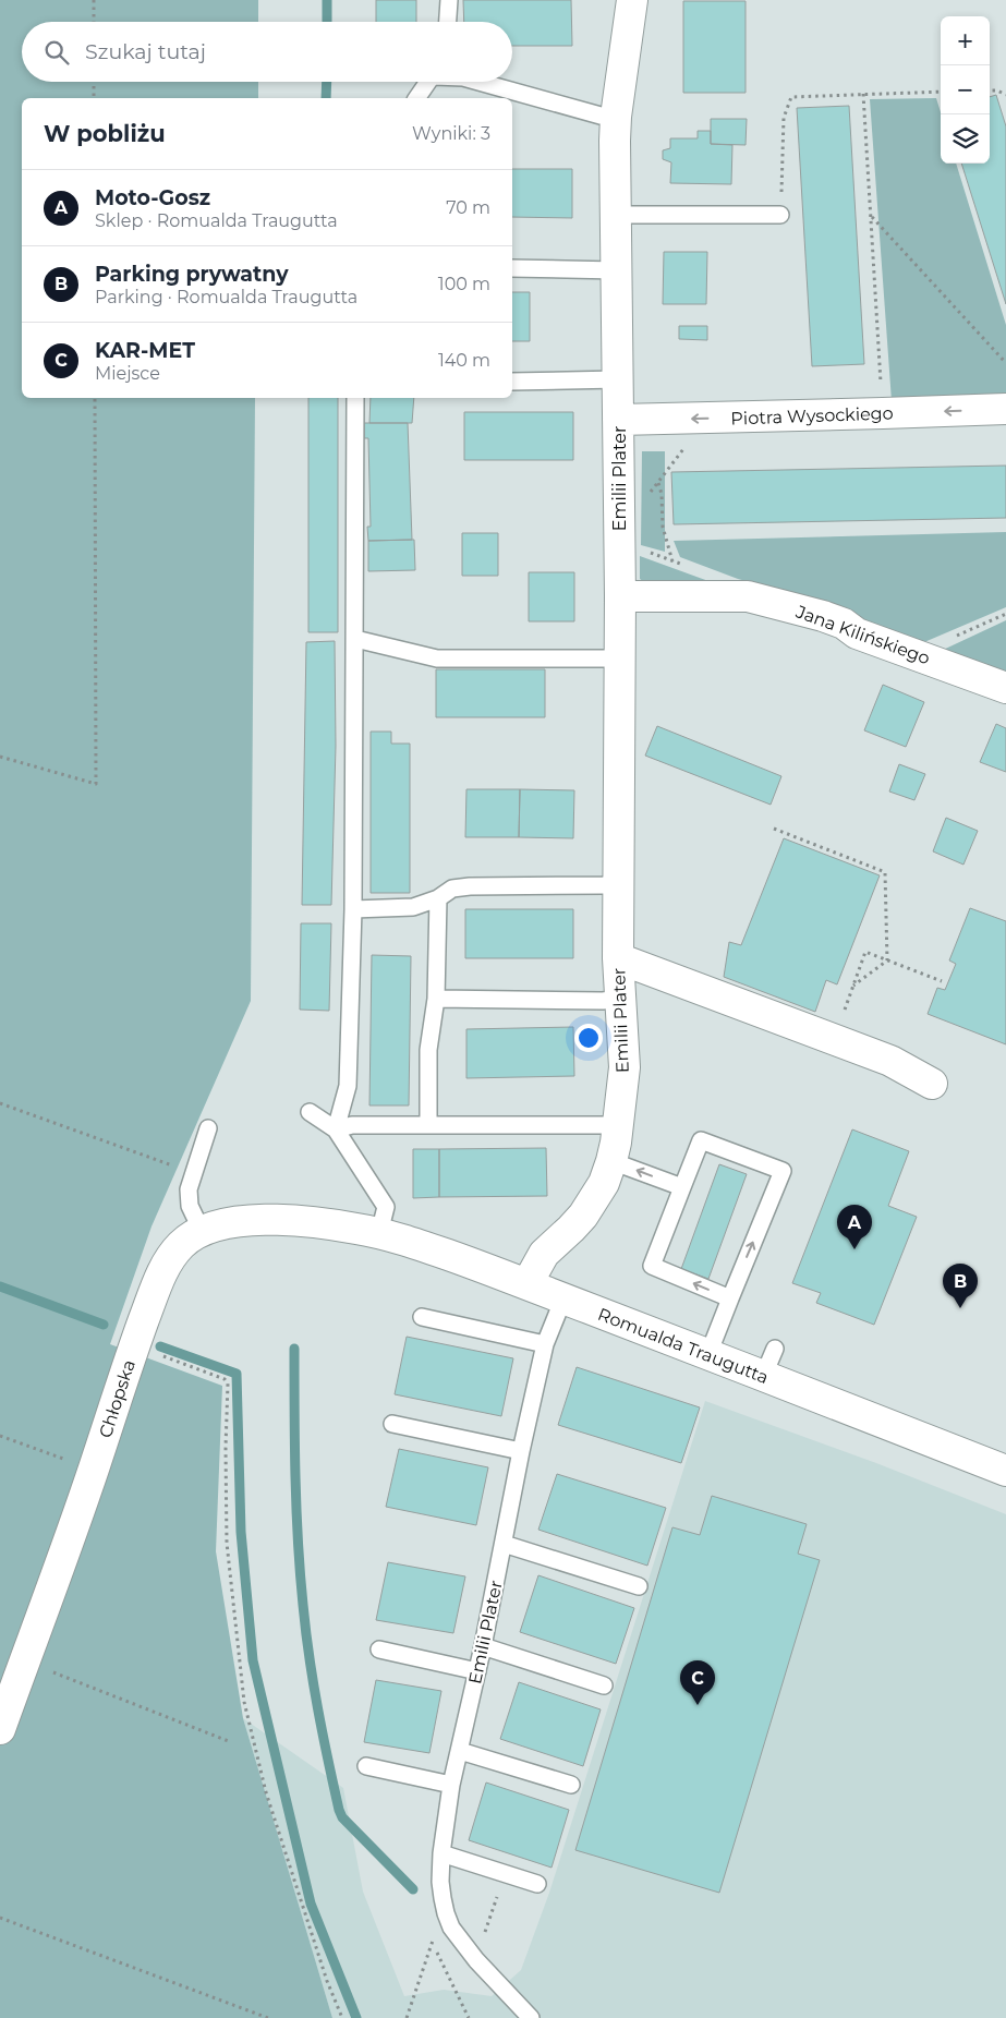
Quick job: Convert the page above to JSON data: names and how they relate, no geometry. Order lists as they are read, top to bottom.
{
  "streets": {
    "street": [
      "Piotra Wysockiego",
      "Emilii Plater",
      "Jana Kilińskiego",
      "Romualda Traugutta",
      "Chłopska"
    ]
  },
  "crossings": [
    ["Piotra Wysockiego", "Emilii Plater"],
    ["Emilii Plater", "Jana Kilińskiego"],
    ["Emilii Plater", "Romualda Traugutta"],
    ["Romualda Traugutta", "Chłopska"]
  ],
  "one_way": ["Piotra Wysockiego"],
  "page": {
    "map_buttons": ["+", "−"],
    "search": "Szukaj tutaj",
    "heading": ["W pobliżu", "Wyniki: 3"],
    "list": [
      {
        "mark": "A",
        "name": "Moto-Gosz",
        "note": "Sklep · Romualda Traugutta",
        "value": "70 m"
      },
      {
        "mark": "B",
        "name": "Parking prywatny",
        "note": "Parking · Romualda Traugutta",
        "value": "100 m"
      },
      {
        "mark": "C",
        "name": "KAR-MET",
        "note": "Miejsce",
        "value": "140 m"
      }
    ],
    "pins": ["A", "B", "C"]
  }
}
